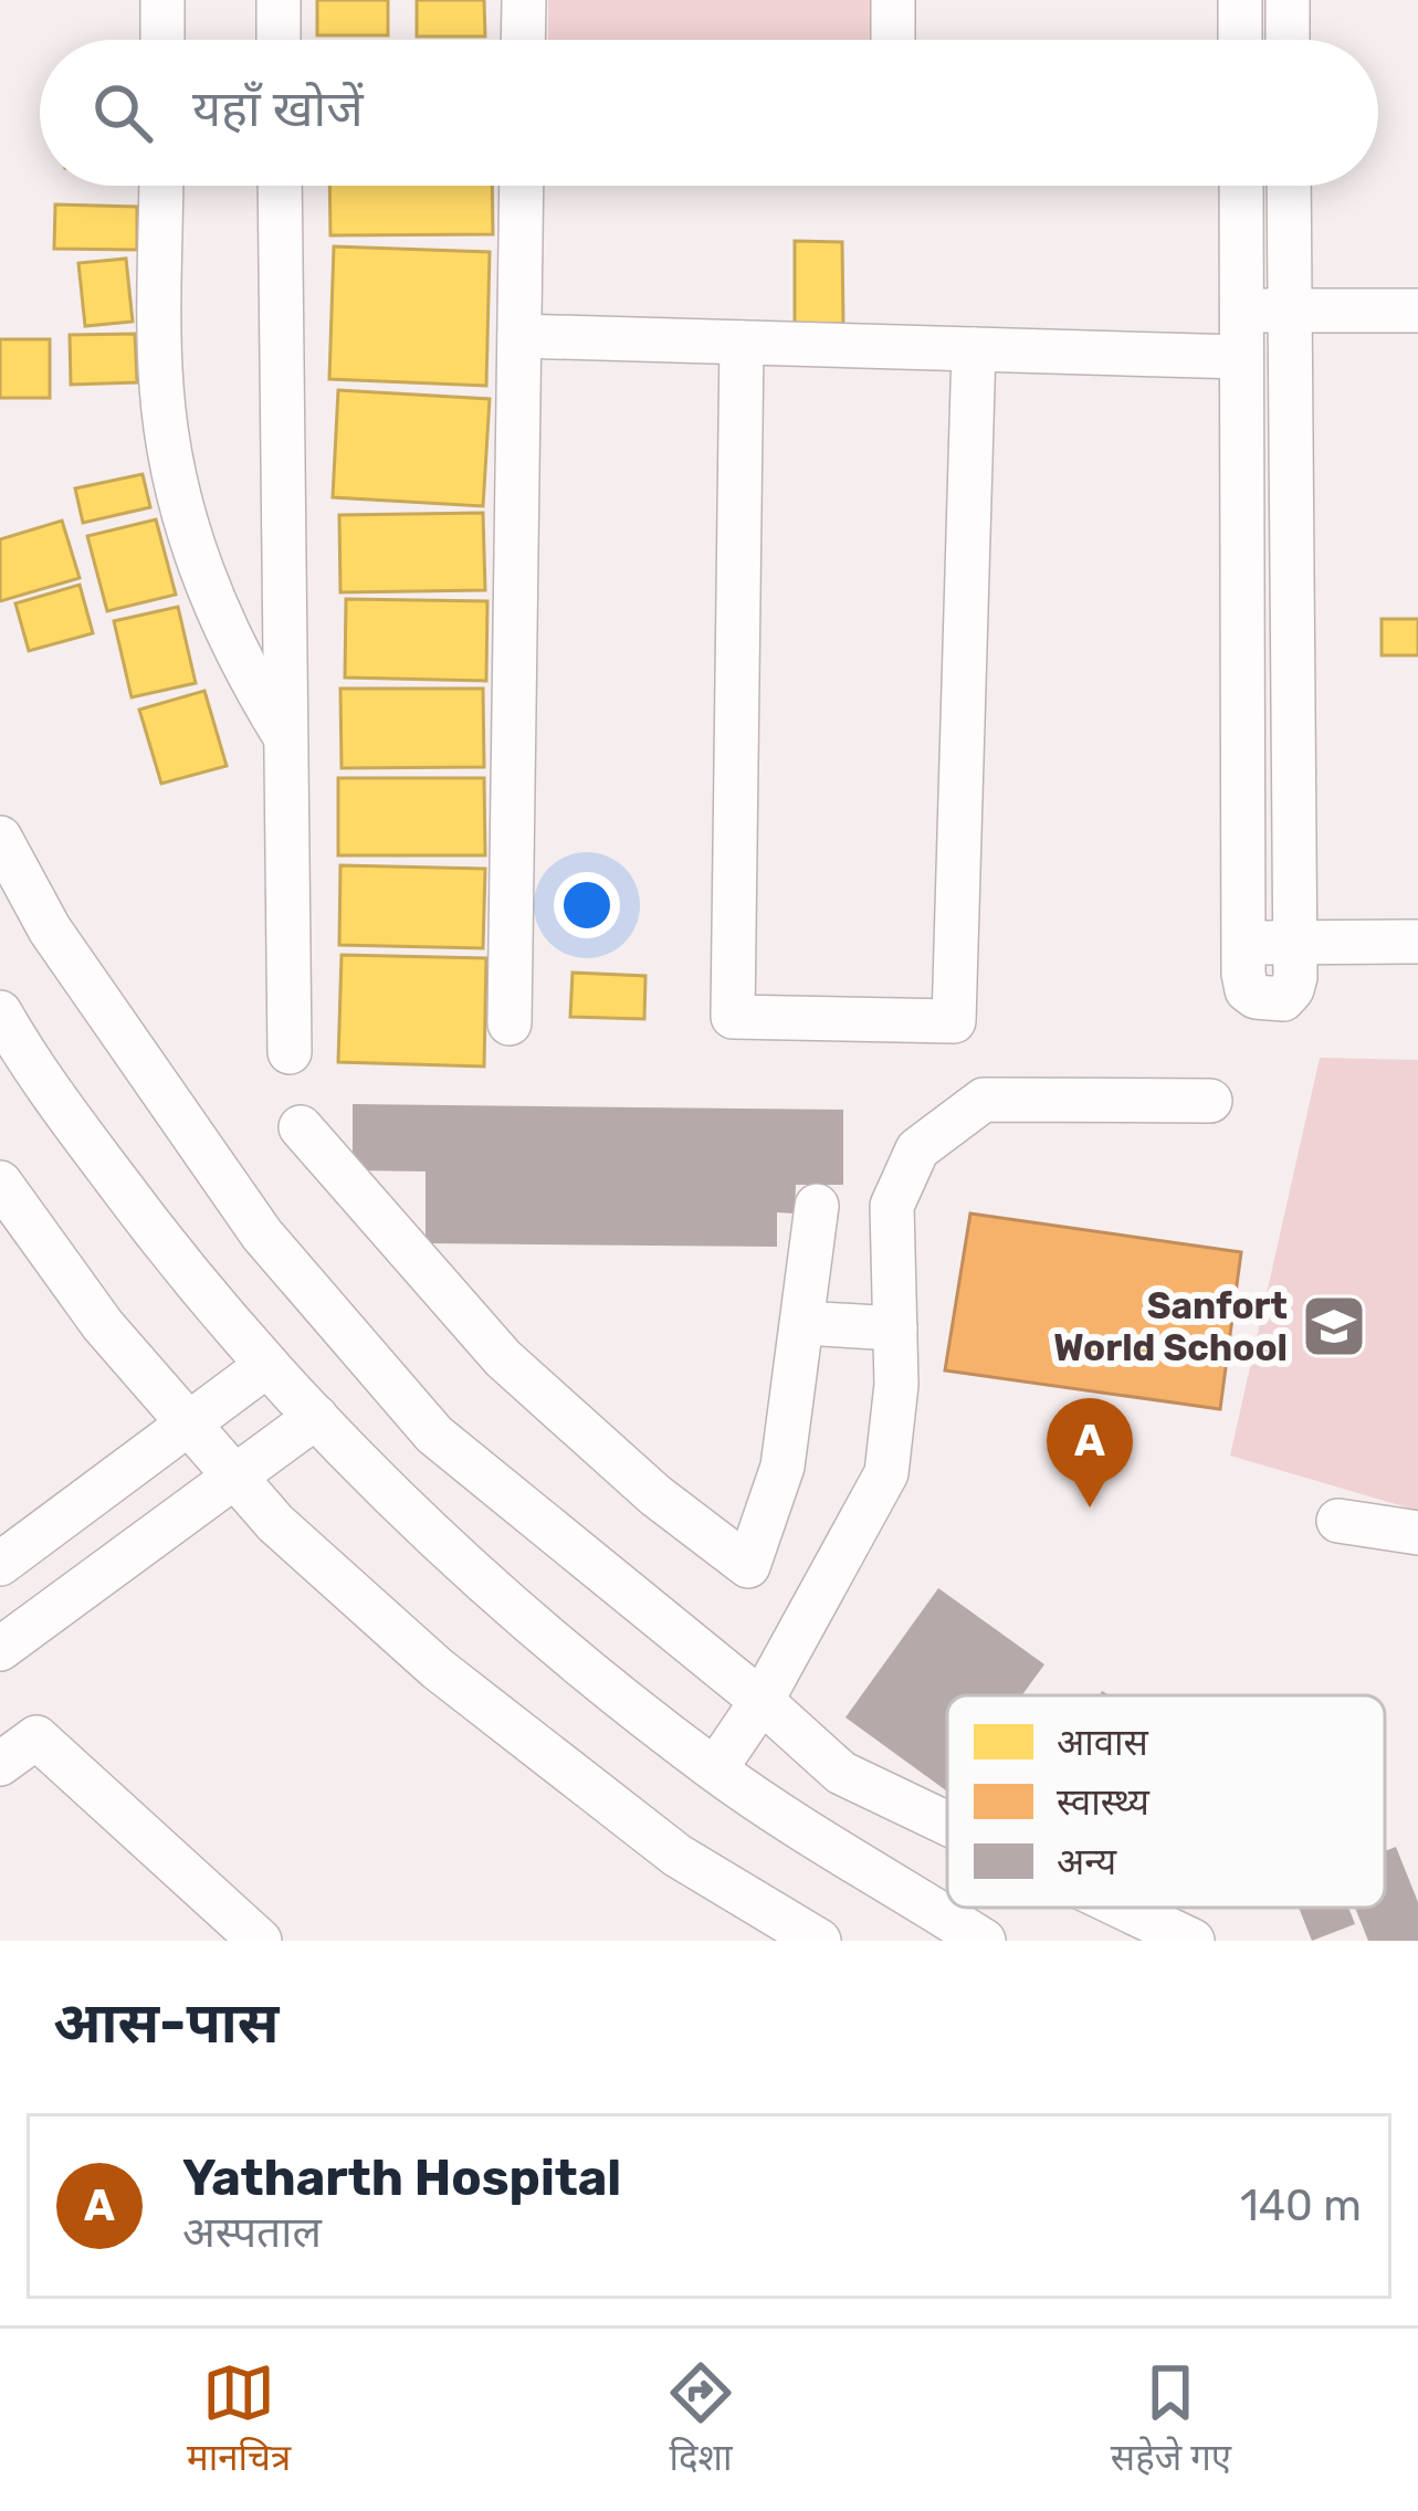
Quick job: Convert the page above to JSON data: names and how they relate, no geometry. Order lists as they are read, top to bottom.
{
  "places": {
    "school or university": ["Sanfort World School"]
  },
  "legend": ["आवास", "स्वास्थ्य", "अन्य"],
  "page": {
    "search": "यहाँ खोजें",
    "pins": "A",
    "heading": "आस-पास",
    "list": [
      {
        "mark": "A",
        "name": "Yatharth Hospital",
        "note": "अस्पताल",
        "value": "140 m"
      }
    ],
    "nav": ["मानचित्र", "दिशा", "सहेजे गए"]
  }
}
